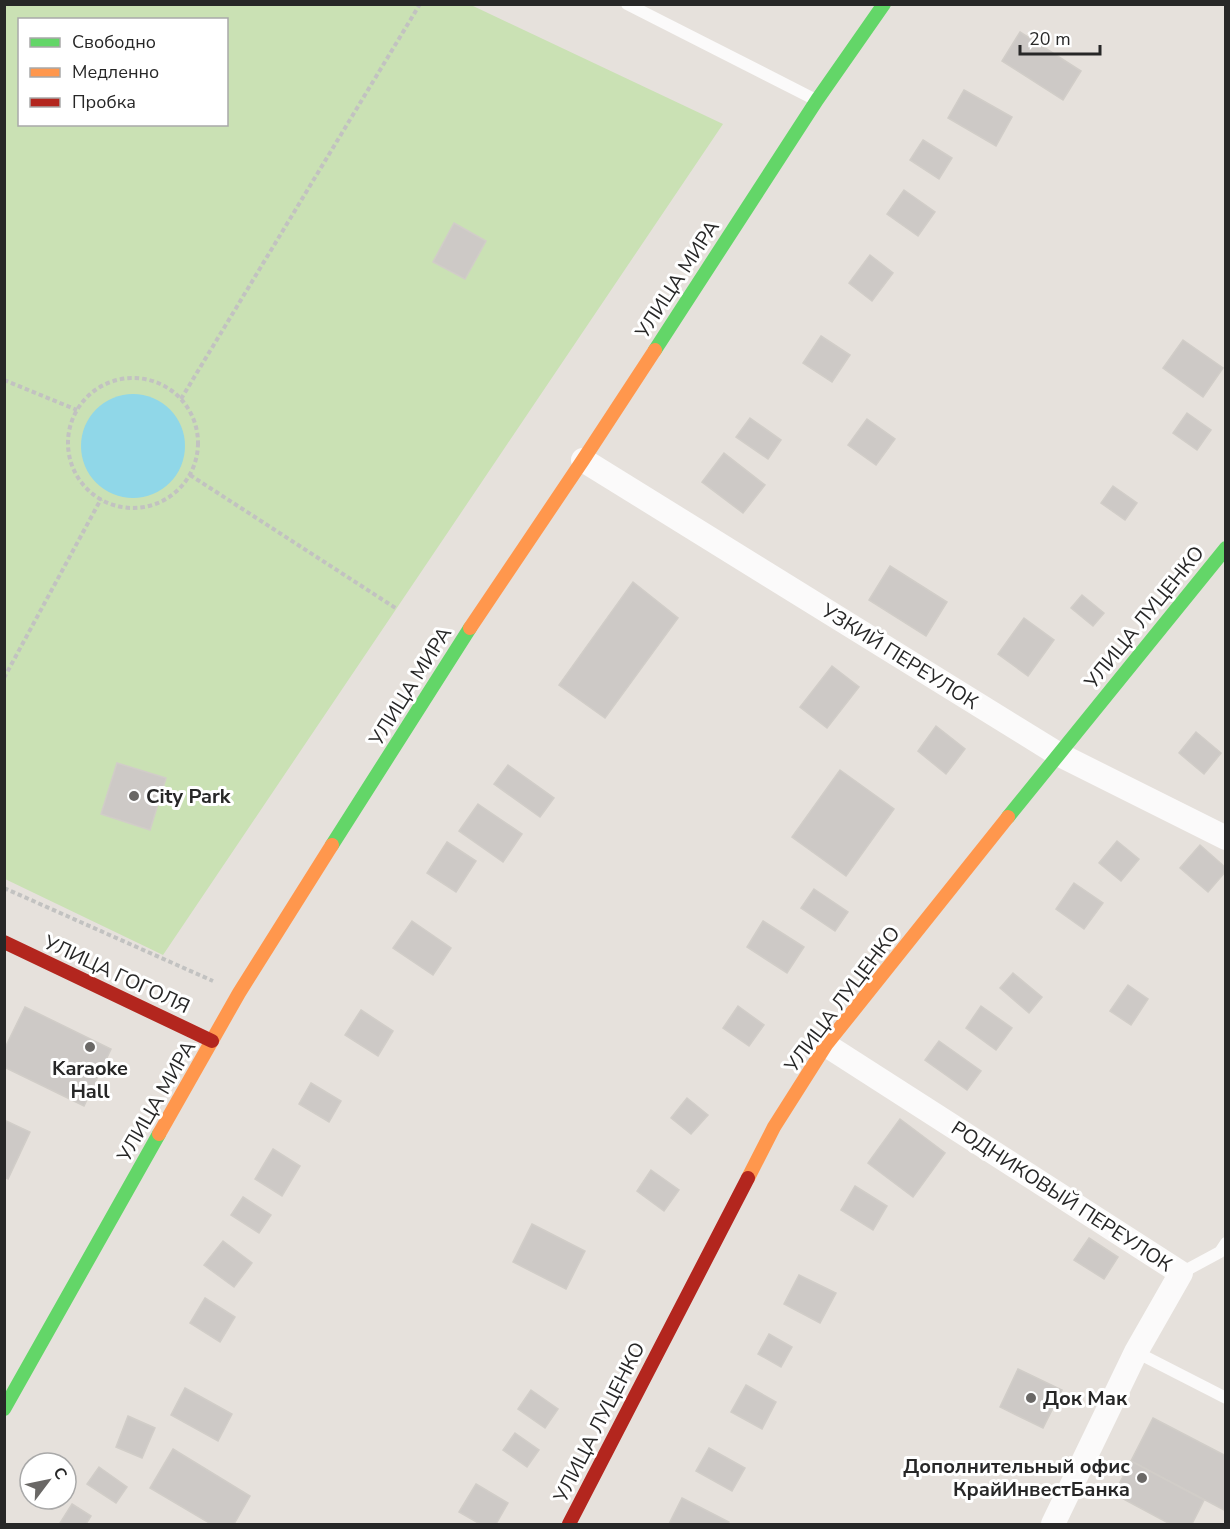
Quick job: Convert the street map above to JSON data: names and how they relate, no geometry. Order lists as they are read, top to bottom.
{
  "streets": {
    "main road": ["УЛИЦА МИРА", "УЛИЦА ЛУЦЕНКО", "УЛИЦА ГОГОЛЯ"],
    "street": ["УЗКИЙ ПЕРЕУЛОК", "РОДНИКОВЫЙ ПЕРЕУЛОК"]
  },
  "crossings": [
    ["УЛИЦА МИРА", "УЗКИЙ ПЕРЕУЛОК"],
    ["УЛИЦА МИРА", "УЛИЦА ГОГОЛЯ"],
    ["УЛИЦА ЛУЦЕНКО", "УЗКИЙ ПЕРЕУЛОК"],
    ["УЛИЦА ЛУЦЕНКО", "РОДНИКОВЫЙ ПЕРЕУЛОК"]
  ],
  "places": [
    "City Park",
    "Karaoke Hall",
    "Док Мак",
    "Дополнительный офис КрайИнвестБанка"
  ],
  "legend": ["Свободно", "Медленно", "Пробка"],
  "scale_bar": "20 m",
  "north": "top right"
}
